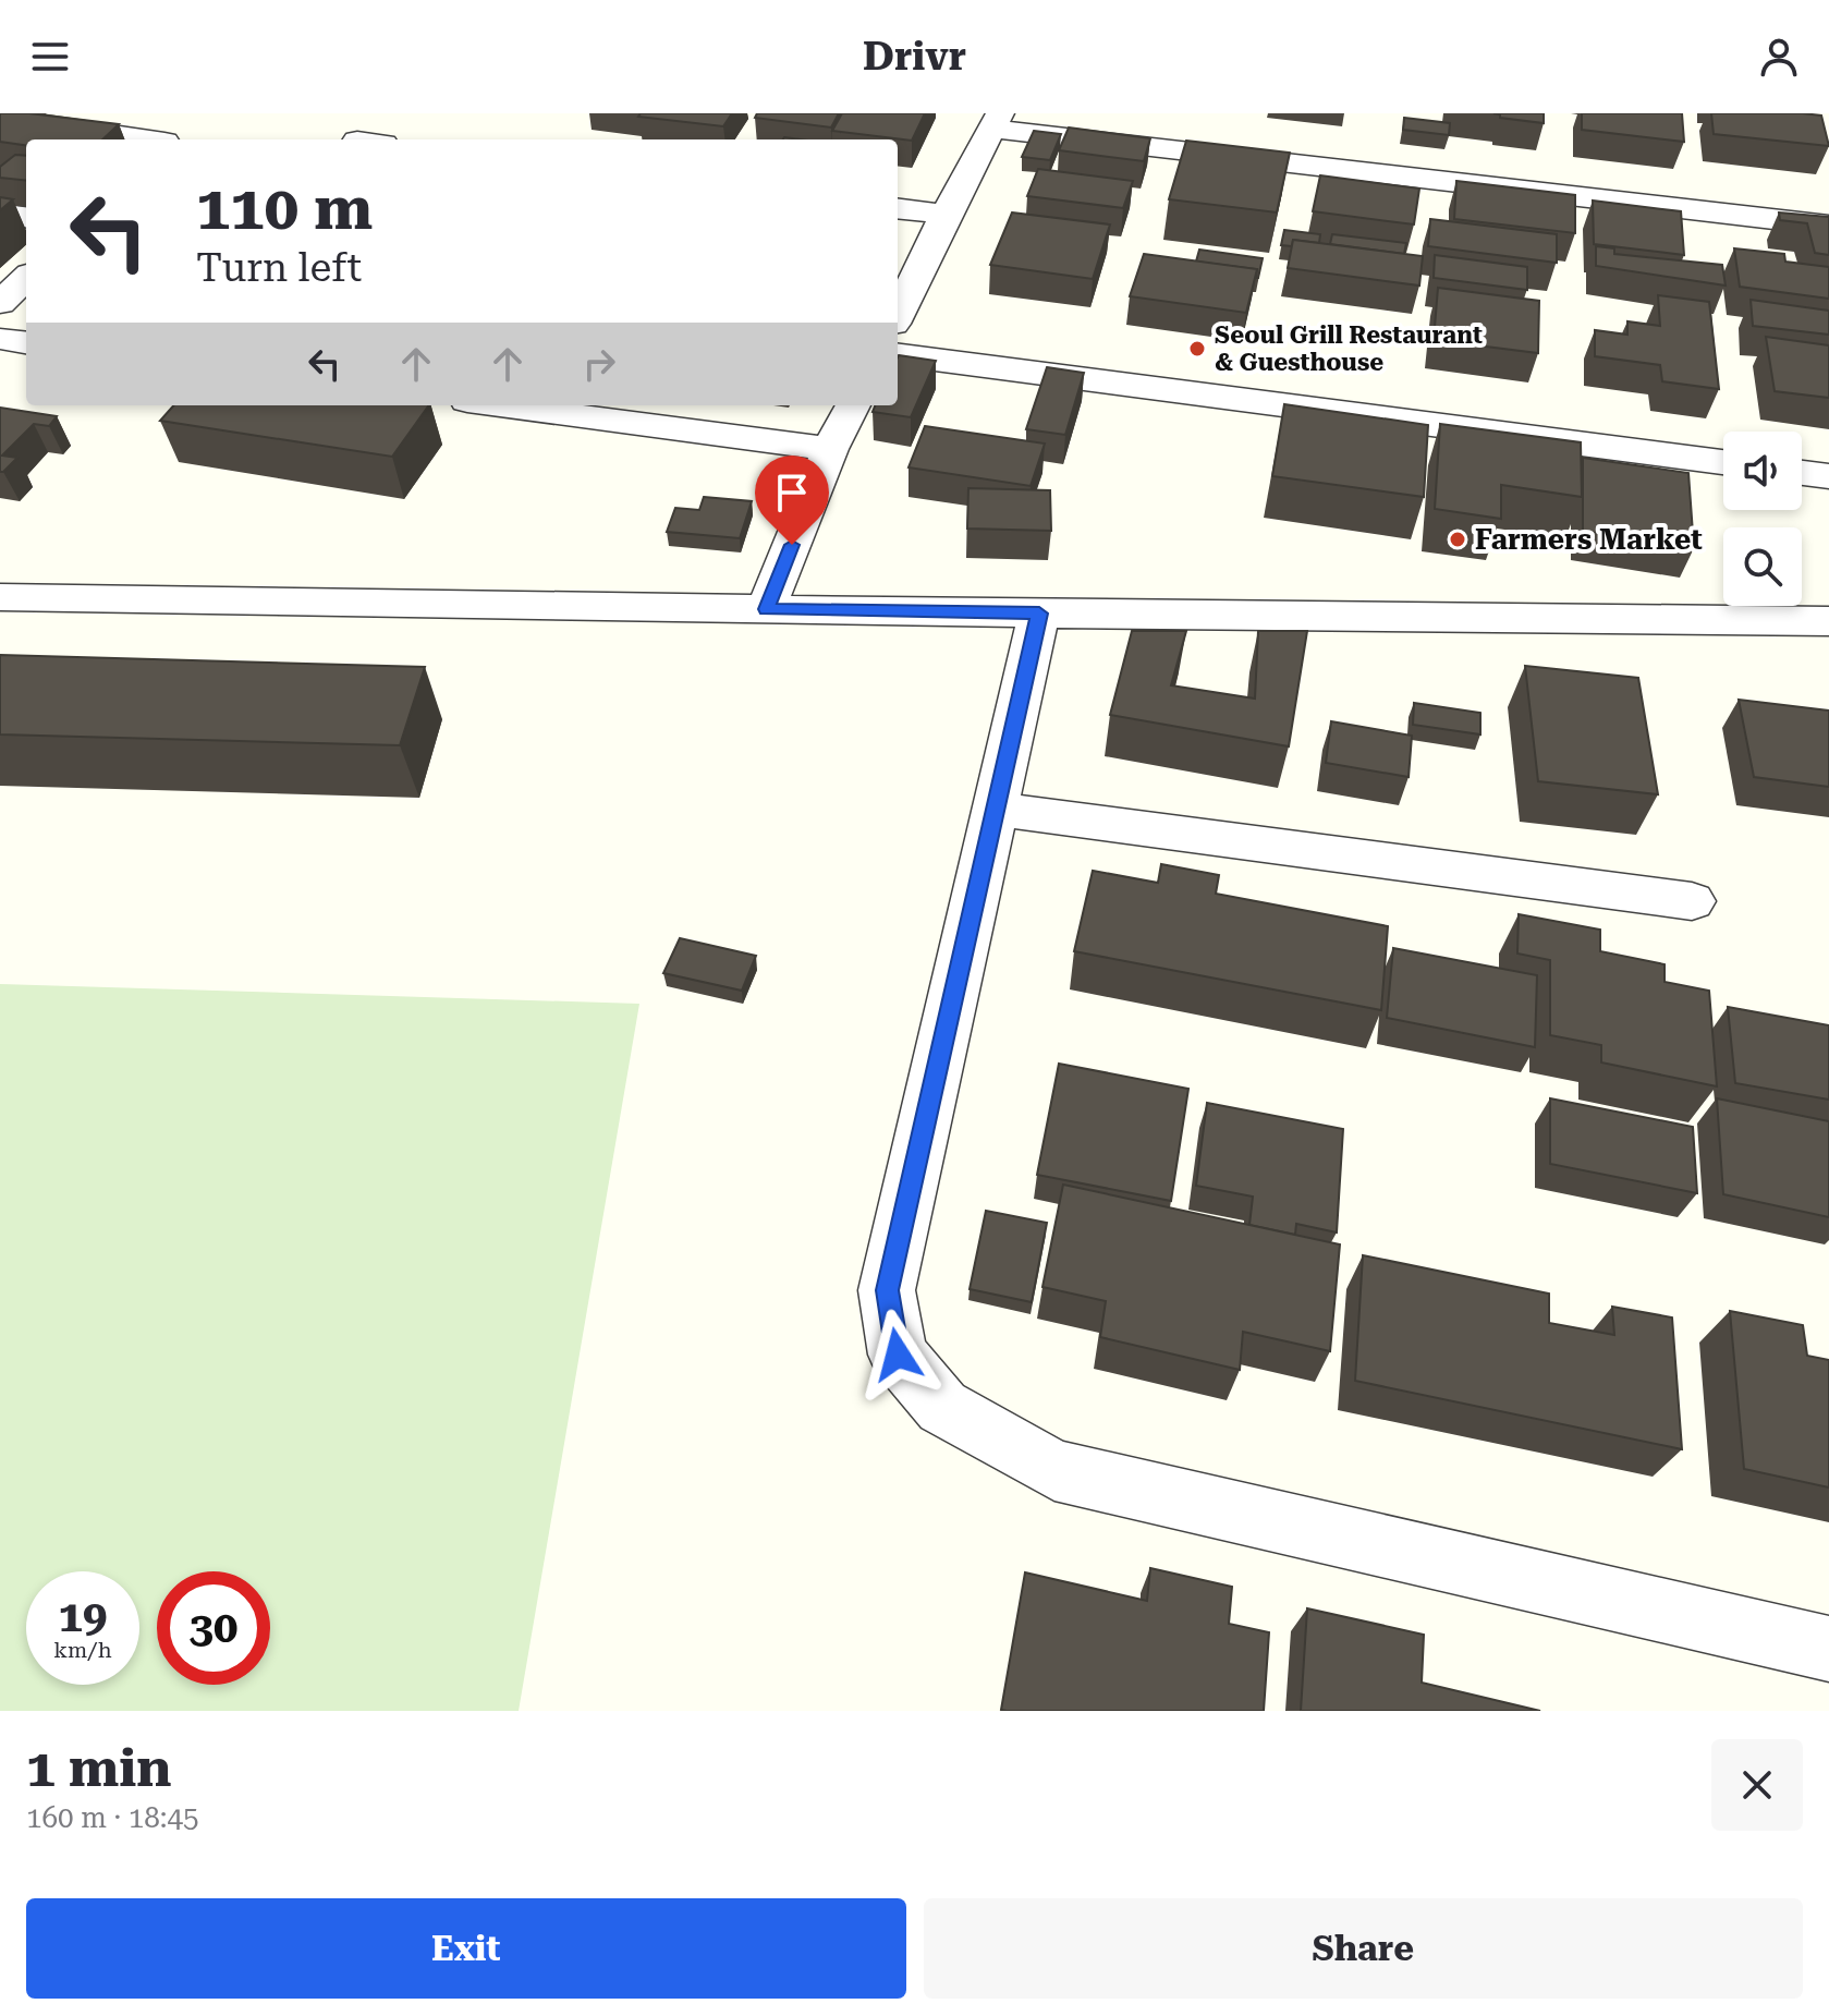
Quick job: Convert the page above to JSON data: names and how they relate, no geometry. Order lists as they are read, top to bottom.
{
  "places": ["Seoul Grill Restaurant & Guesthouse", "Farmers Market"],
  "page": {
    "header": "Drivr",
    "turn": ["110 m", "Turn left"],
    "speed": "19 km/h",
    "limit": "30",
    "heading": ["1 min", "160 m · 18:45"],
    "buttons": ["Exit", "Share"]
  }
}
